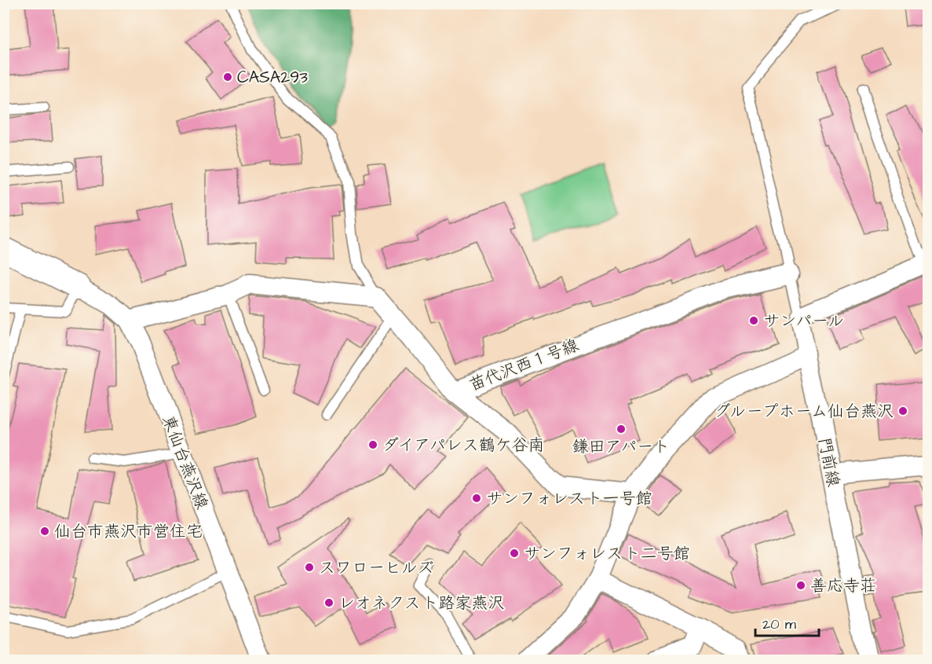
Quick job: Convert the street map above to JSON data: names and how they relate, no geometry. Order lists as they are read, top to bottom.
{
  "streets": {
    "street": ["苗代沢西１号線", "東仙台燕沢線", "門前線"]
  },
  "places": [
    "CASA293",
    "サンパール",
    "グループホーム仙台燕沢",
    "鎌田アパート",
    "ダイアパレス鶴ケ谷南",
    "サンフォレスト一号館",
    "仙台市燕沢市営住宅",
    "サンフォレスト二号館",
    "スワローヒルズ",
    "善応寺荘",
    "レオネクスト路家燕沢"
  ],
  "scale_bar": "20 m"
}
